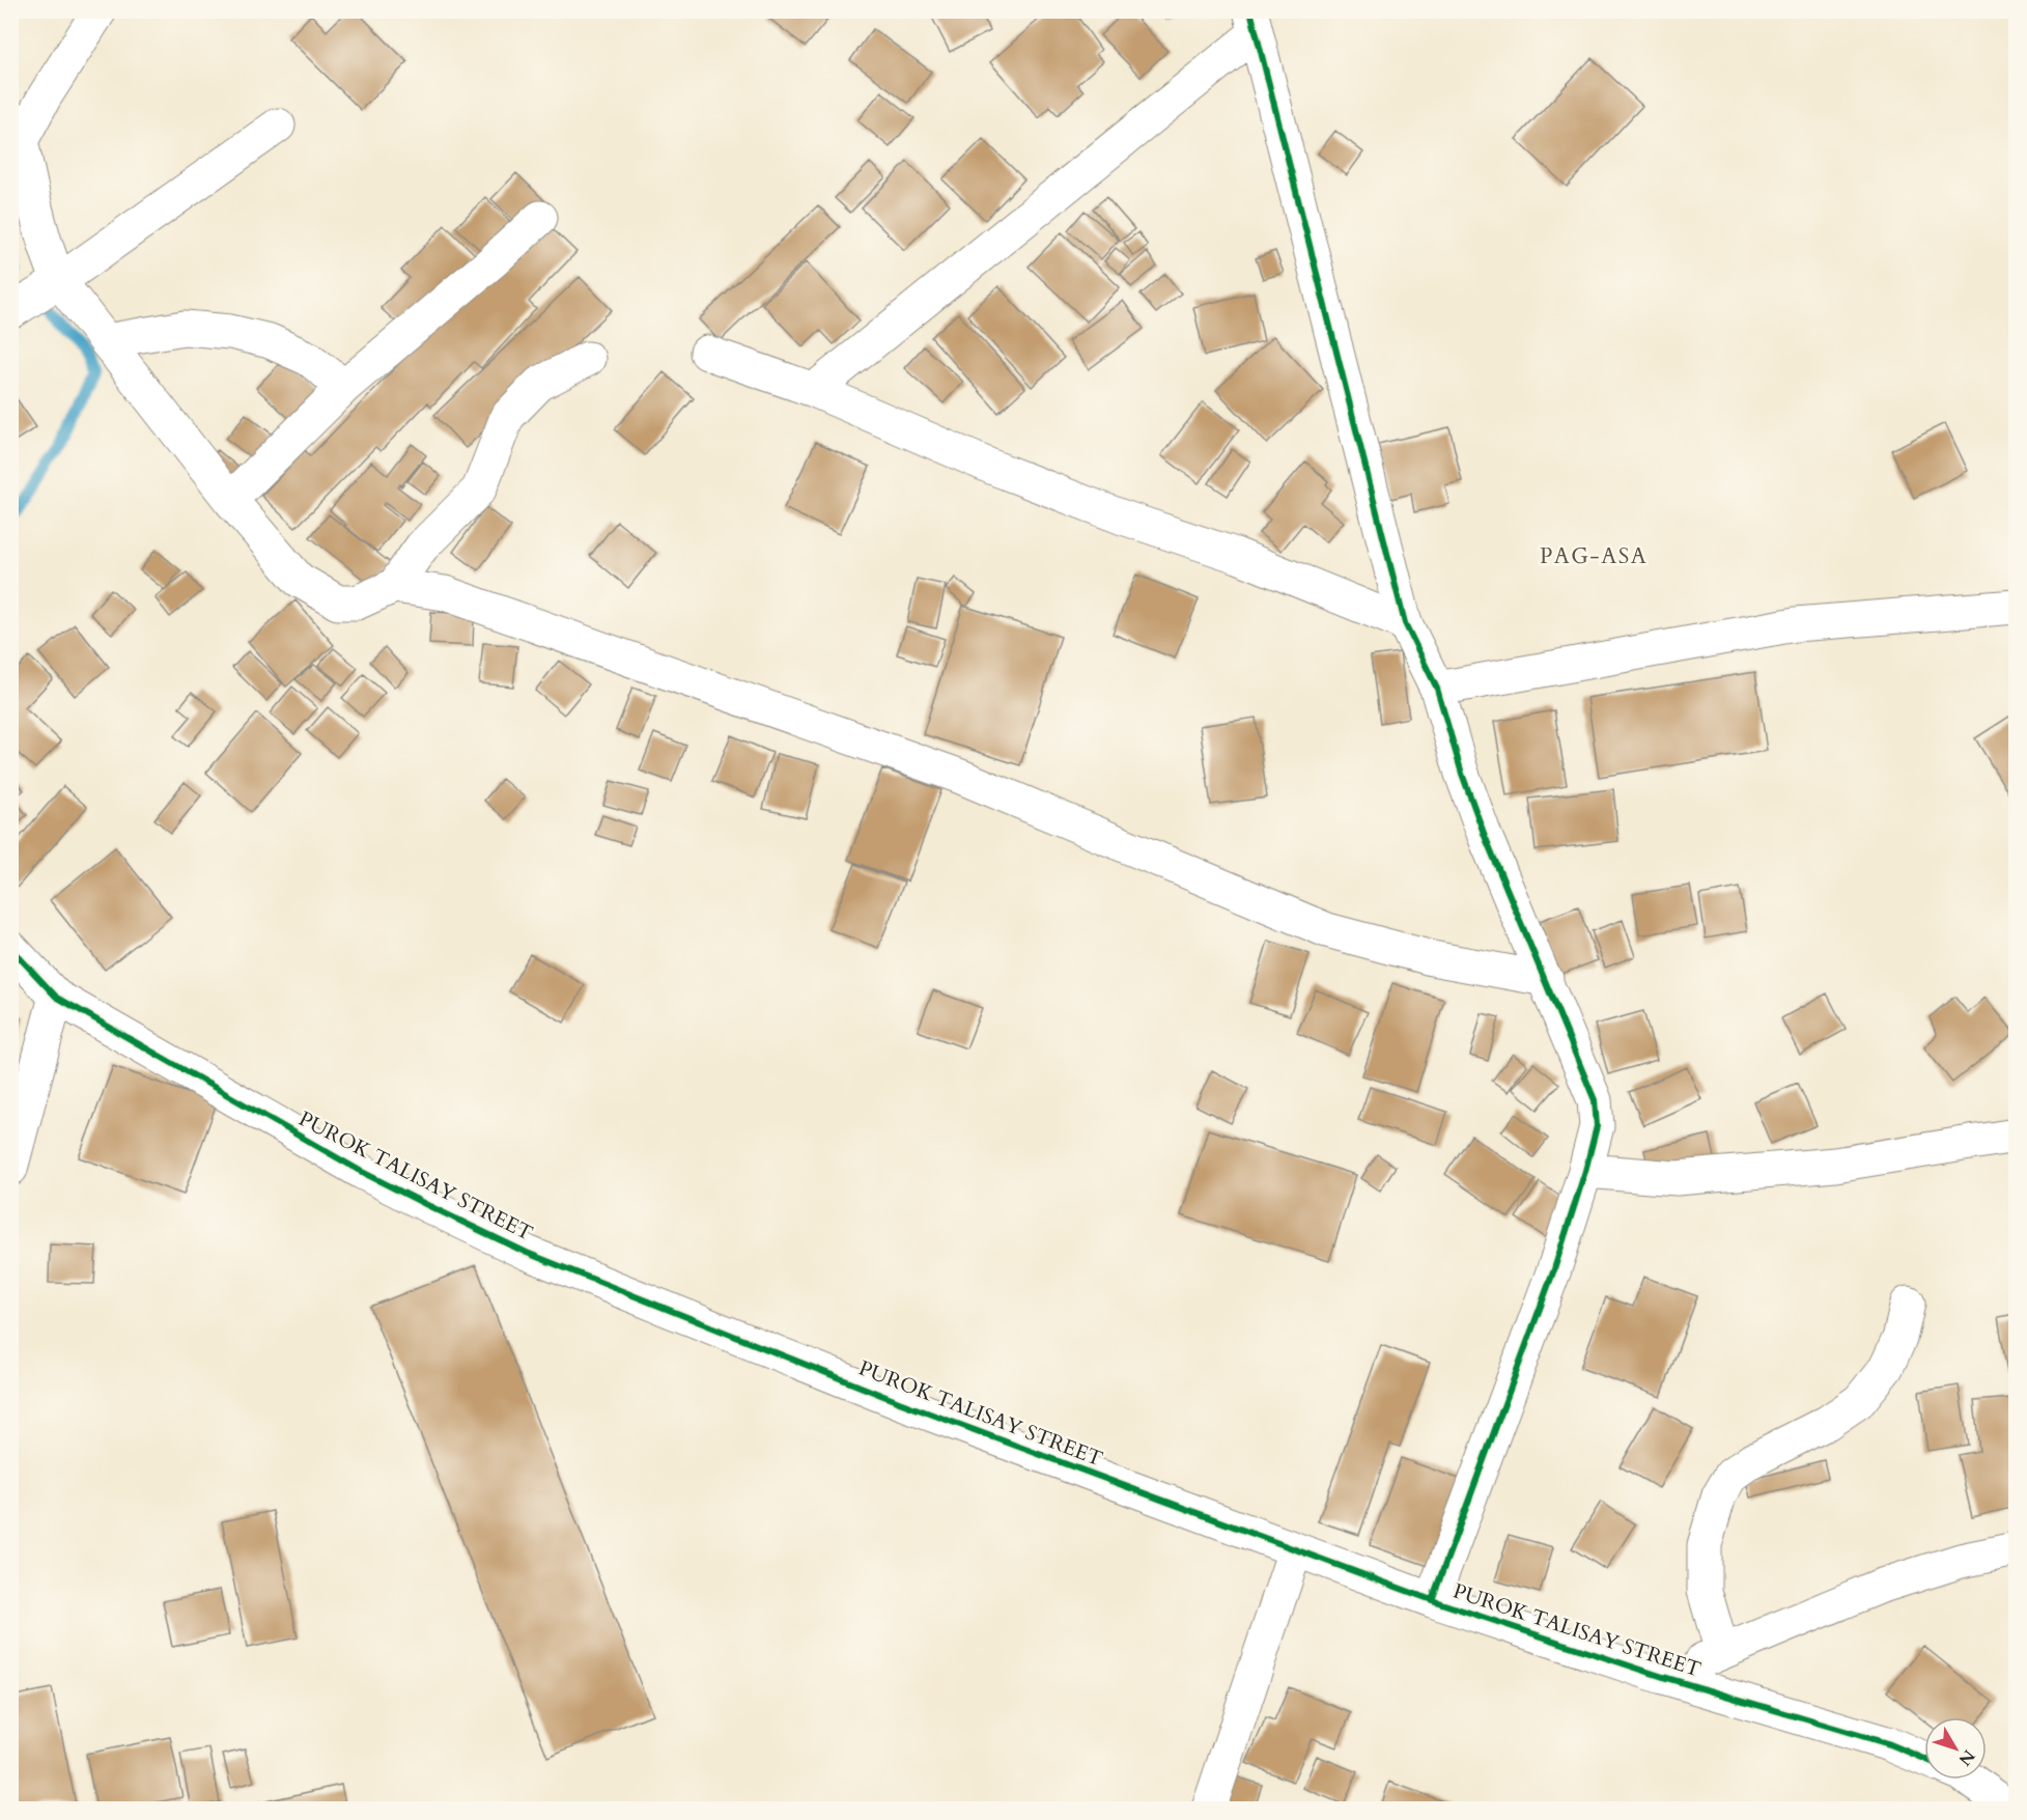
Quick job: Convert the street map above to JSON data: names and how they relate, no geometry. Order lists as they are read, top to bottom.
{
  "streets": {
    "street": ["PUROK TALISAY STREET"]
  },
  "districts": ["PAG-ASA"],
  "north": "bottom right"
}
